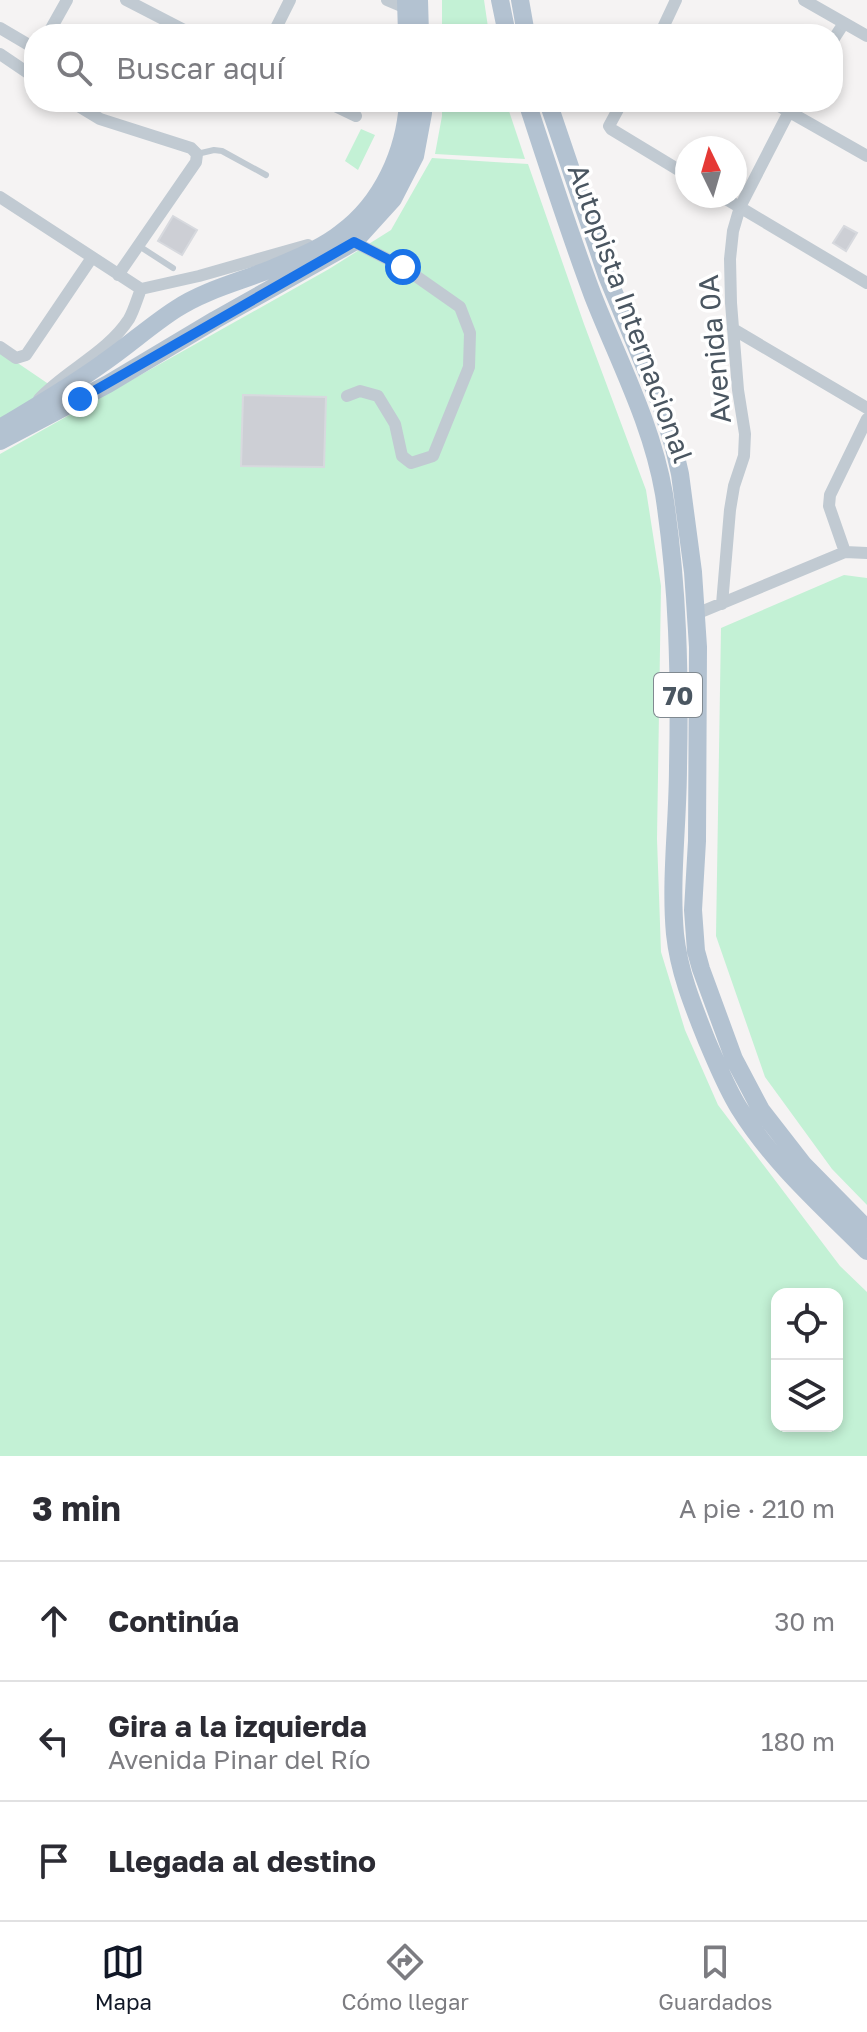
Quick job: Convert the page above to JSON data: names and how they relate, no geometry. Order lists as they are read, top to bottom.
{
  "streets": {
    "main road": ["Autopista Internacional", "70"],
    "street": ["Avenida 0A"]
  },
  "north": "top",
  "page": {
    "search": "Buscar aquí",
    "heading": ["3 min", "A pie · 210 m"],
    "list": [
      ["Continúa", "30 m"],
      ["Gira a la izquierda", "Avenida Pinar del Río", "180 m"],
      "Llegada al destino"
    ],
    "nav": ["Mapa", "Cómo llegar", "Guardados"]
  }
}
